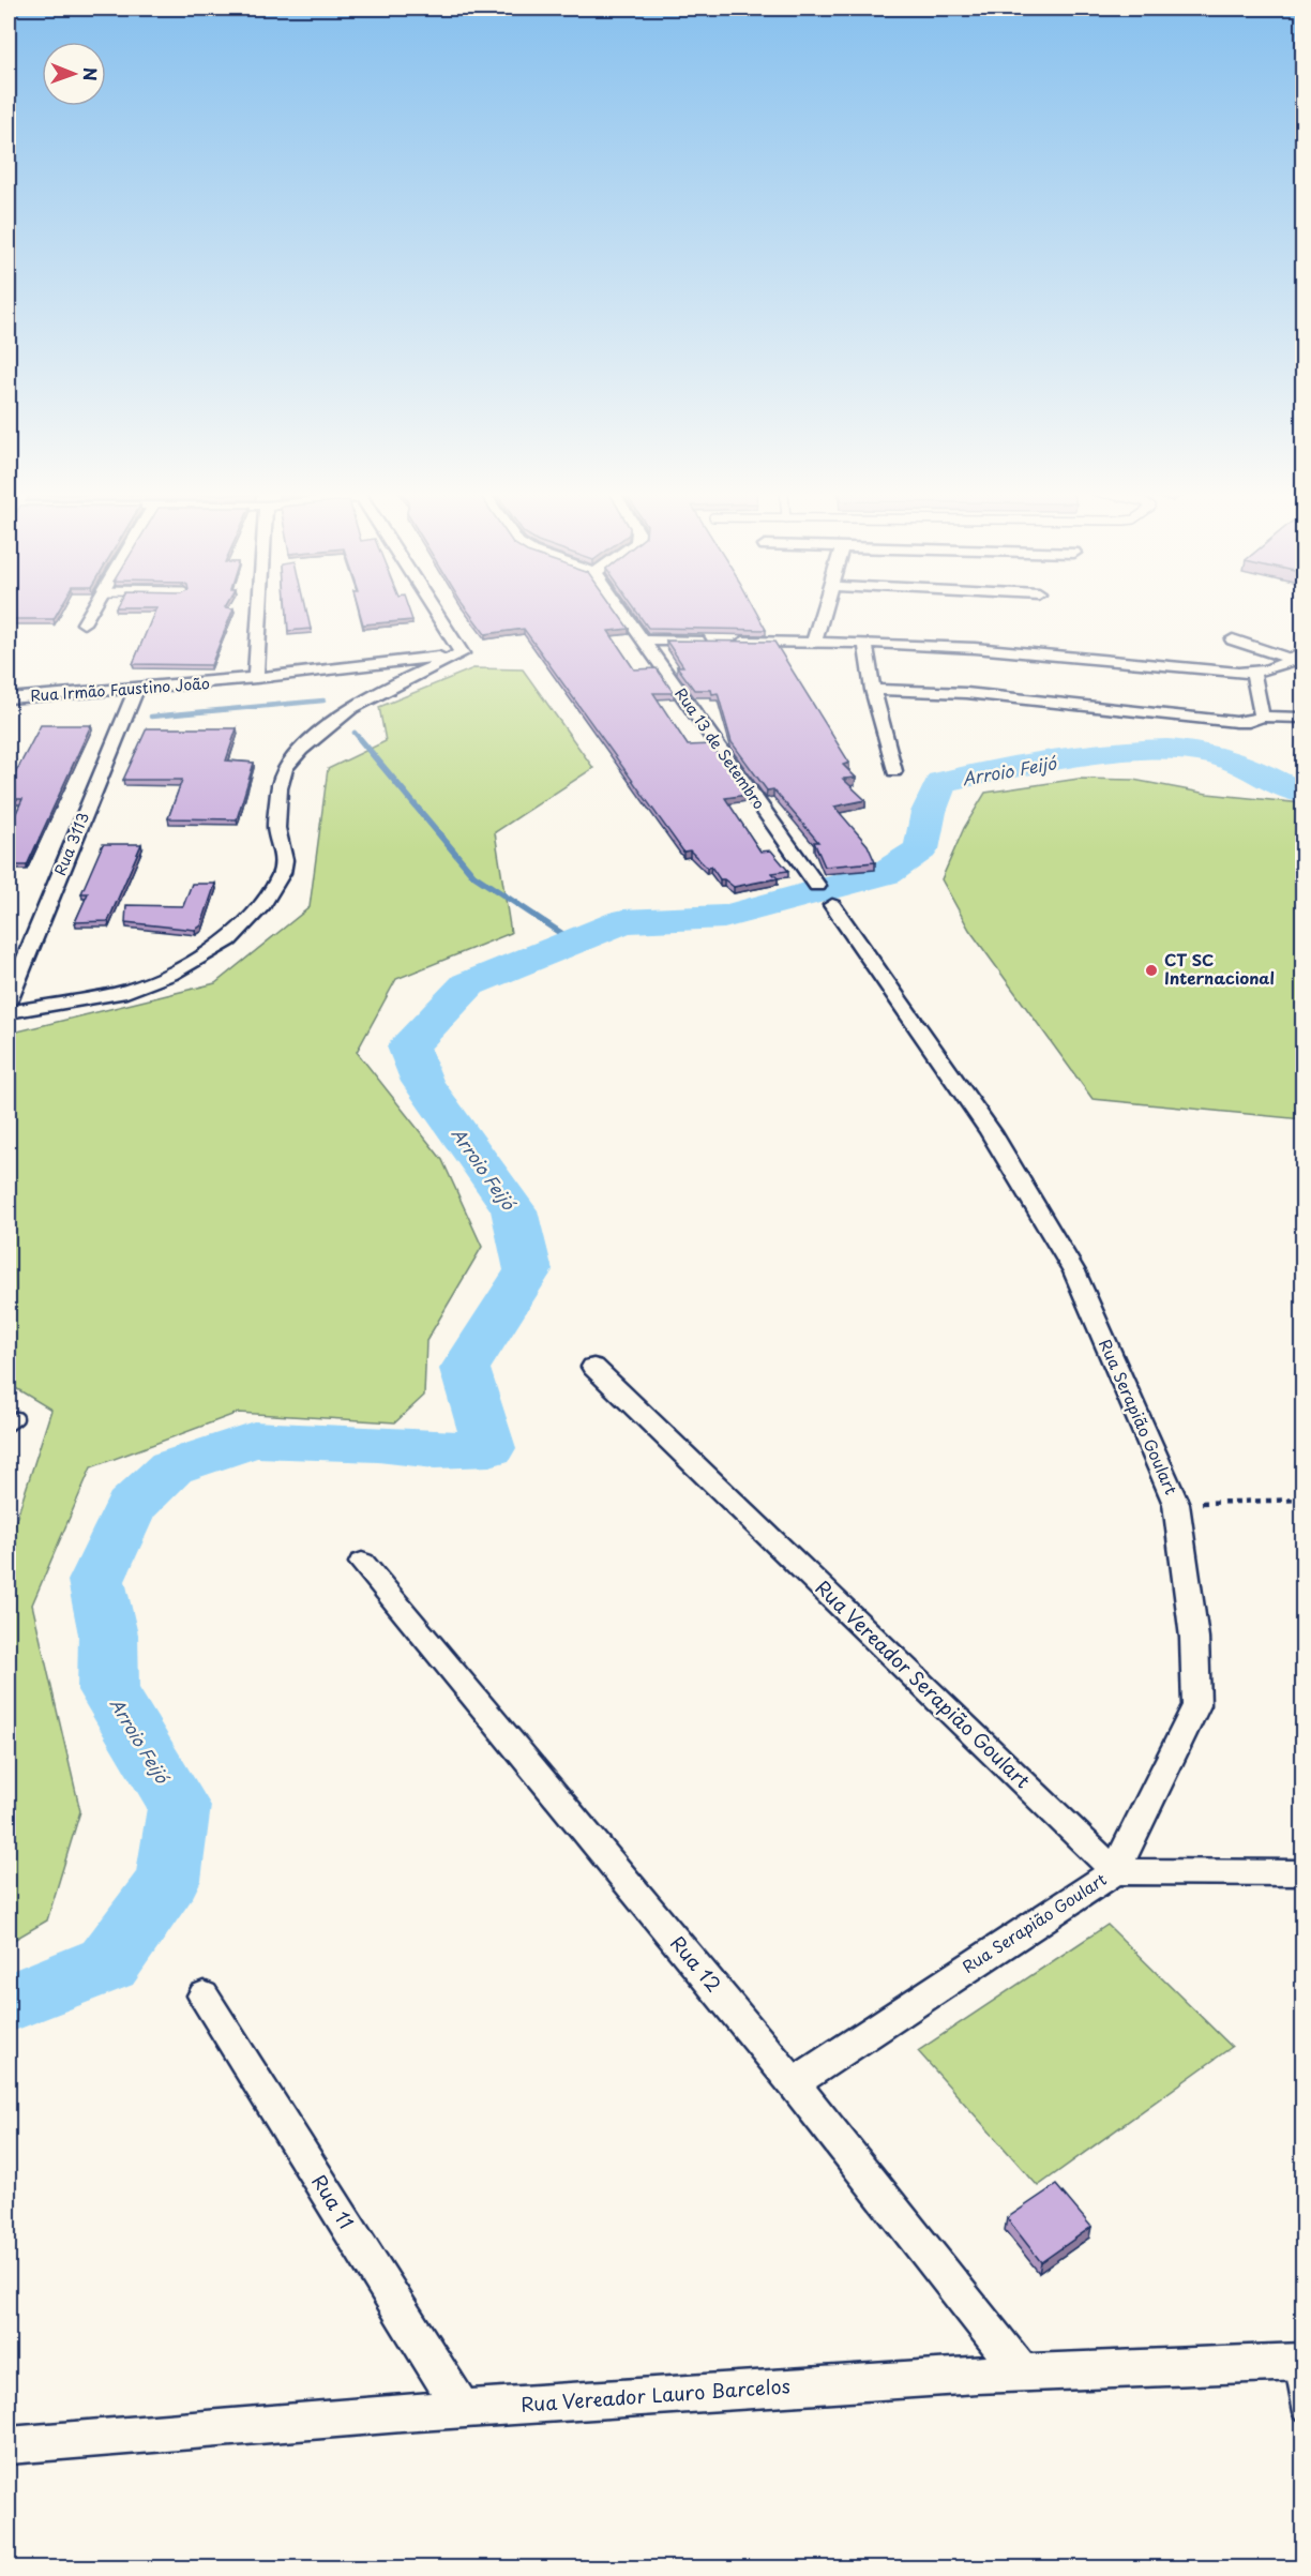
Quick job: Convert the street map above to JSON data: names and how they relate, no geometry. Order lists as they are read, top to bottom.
{
  "streets": {
    "street": [
      "Rua Irmão Faustino João",
      "Rua 13 de Setembro",
      "Rua 3113",
      "Rua Serapião Goulart",
      "Rua Vereador Serapião Goulart",
      "Rua 12",
      "Rua 11",
      "Rua Vereador Lauro Barcelos"
    ]
  },
  "crossings": [
    ["Rua Irmão Faustino João", "Rua 3113"],
    ["Rua Serapião Goulart", "Rua Vereador Serapião Goulart"],
    ["Rua Serapião Goulart", "Rua 12"],
    ["Rua 12", "Rua Vereador Lauro Barcelos"],
    ["Rua 11", "Rua Vereador Lauro Barcelos"]
  ],
  "water": ["Arroio Feijó"],
  "places": ["CT SC Internacional"],
  "north": "right"
}
